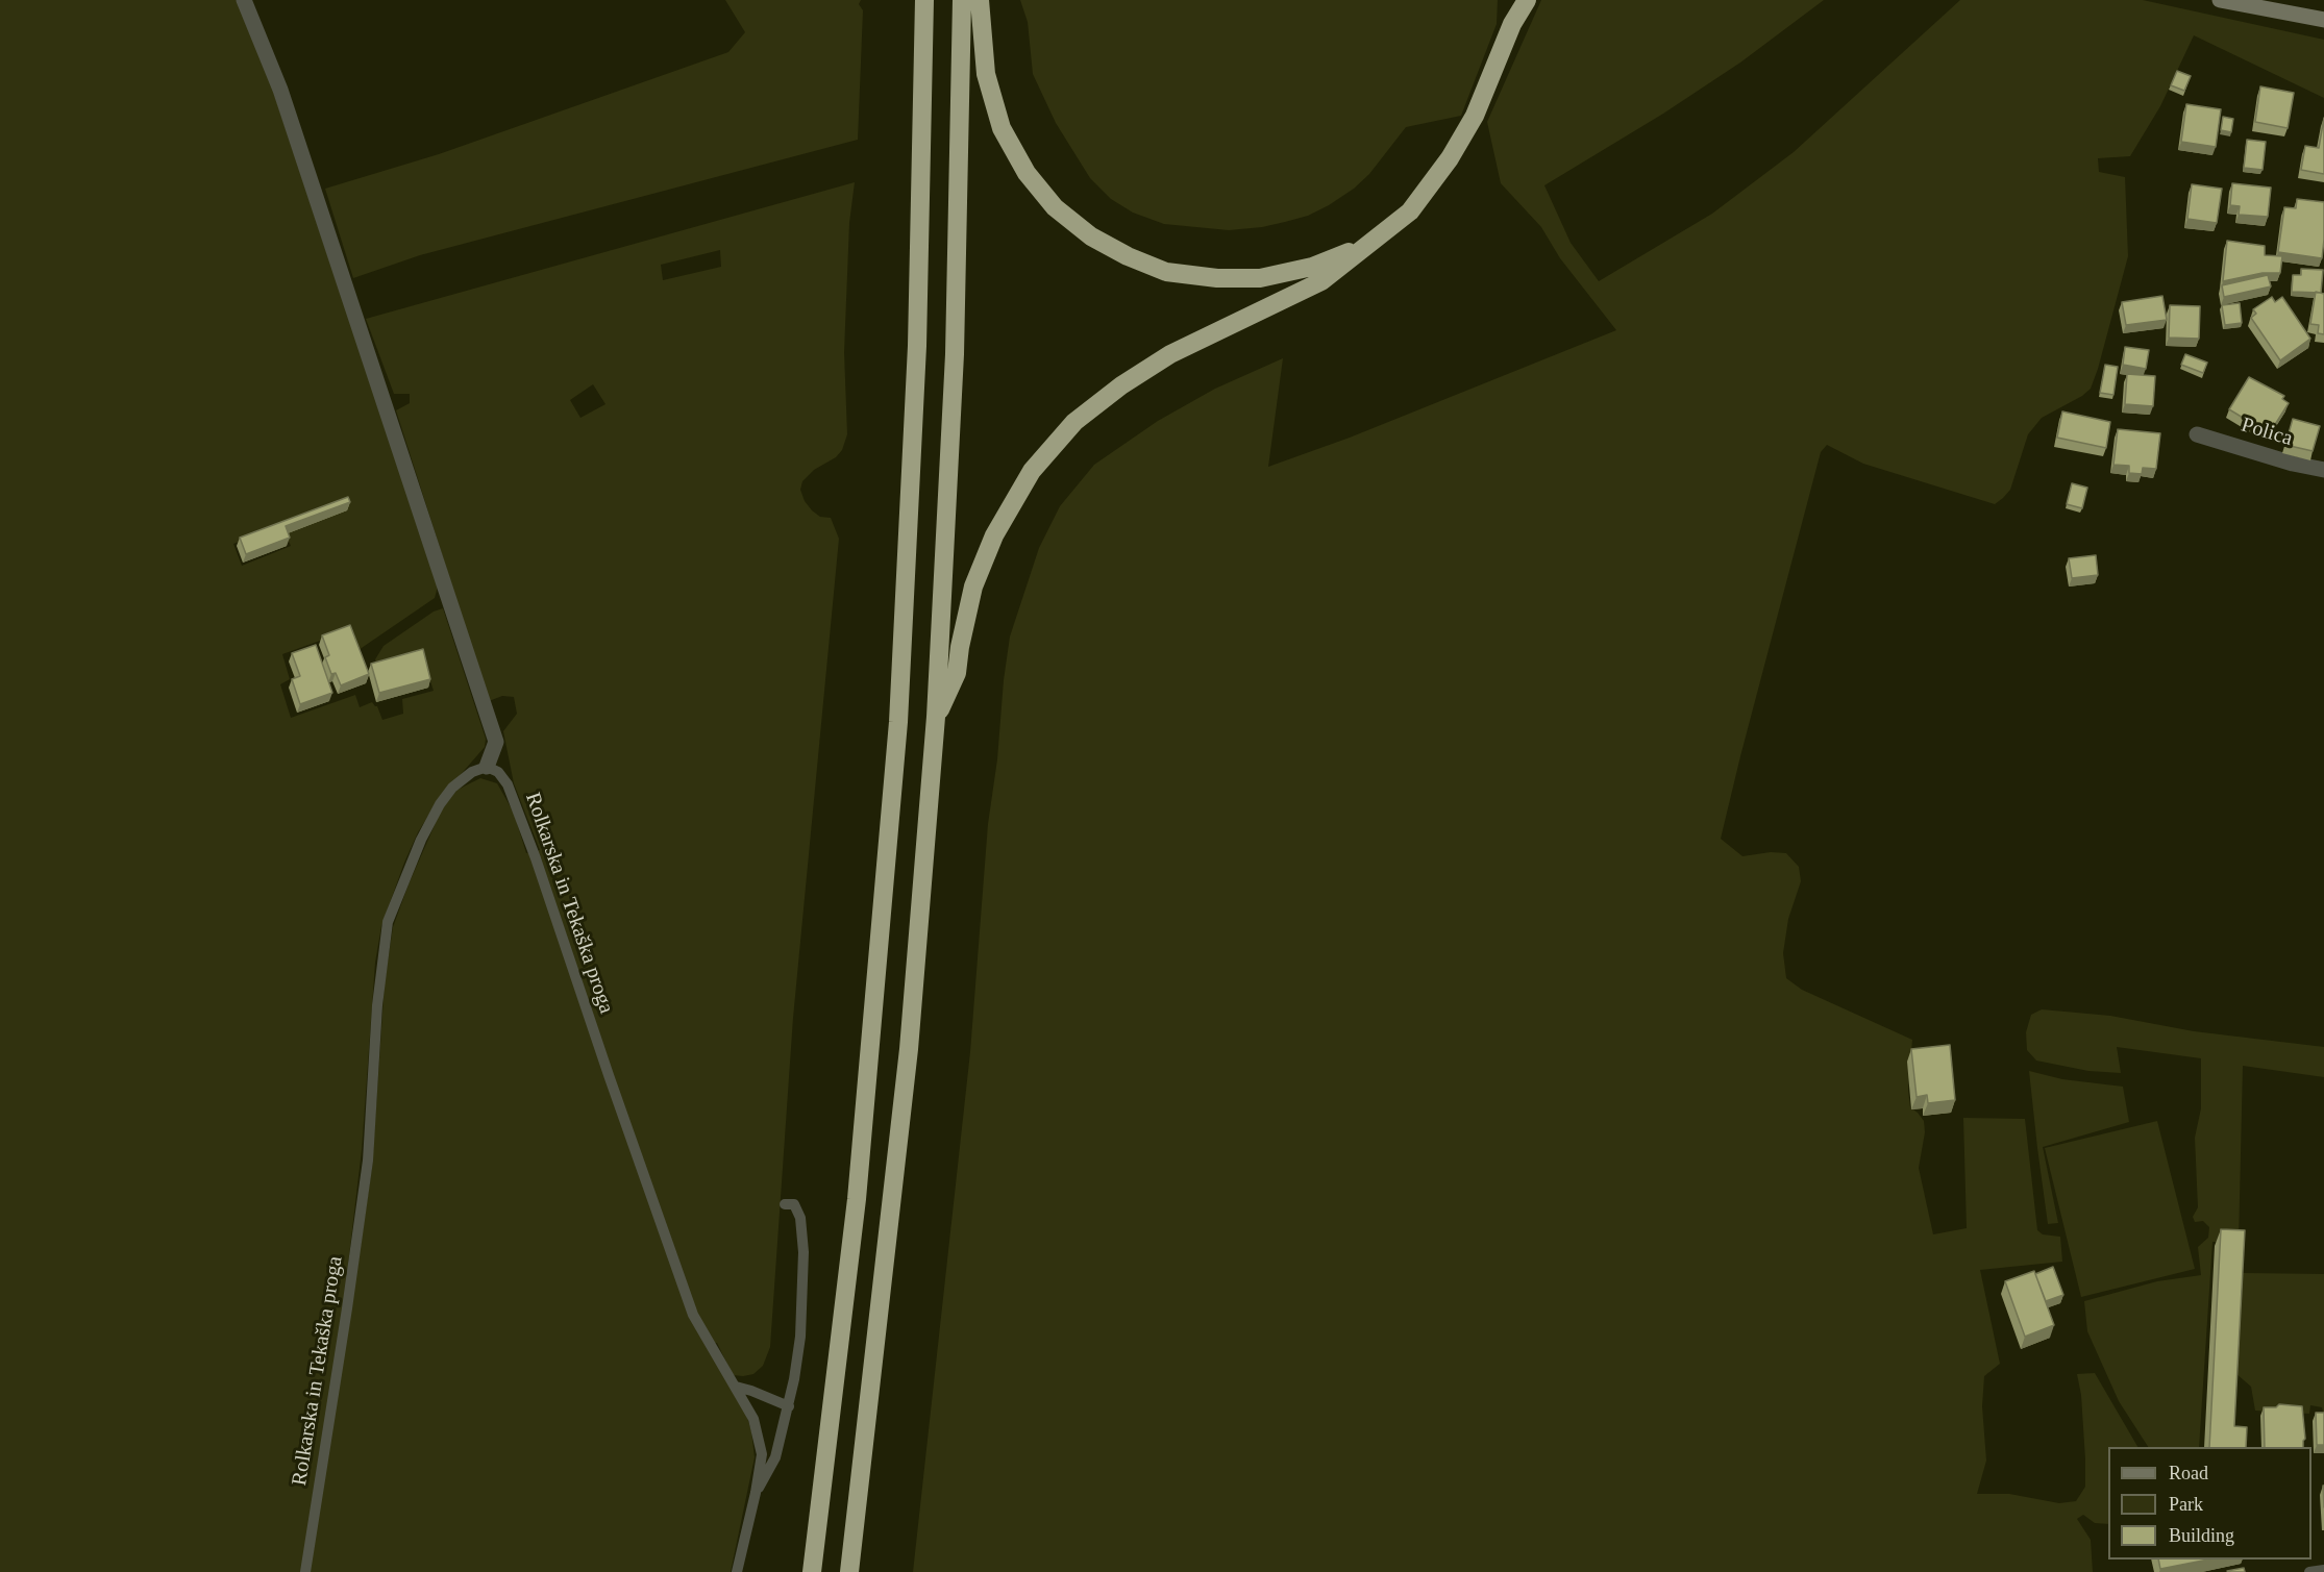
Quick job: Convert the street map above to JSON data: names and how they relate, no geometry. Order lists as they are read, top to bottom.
{
  "streets": {
    "street": ["Polica"],
    "lane": ["Rolkarska in Tekaška proga"]
  },
  "legend": ["Road", "Park", "Building"]
}
